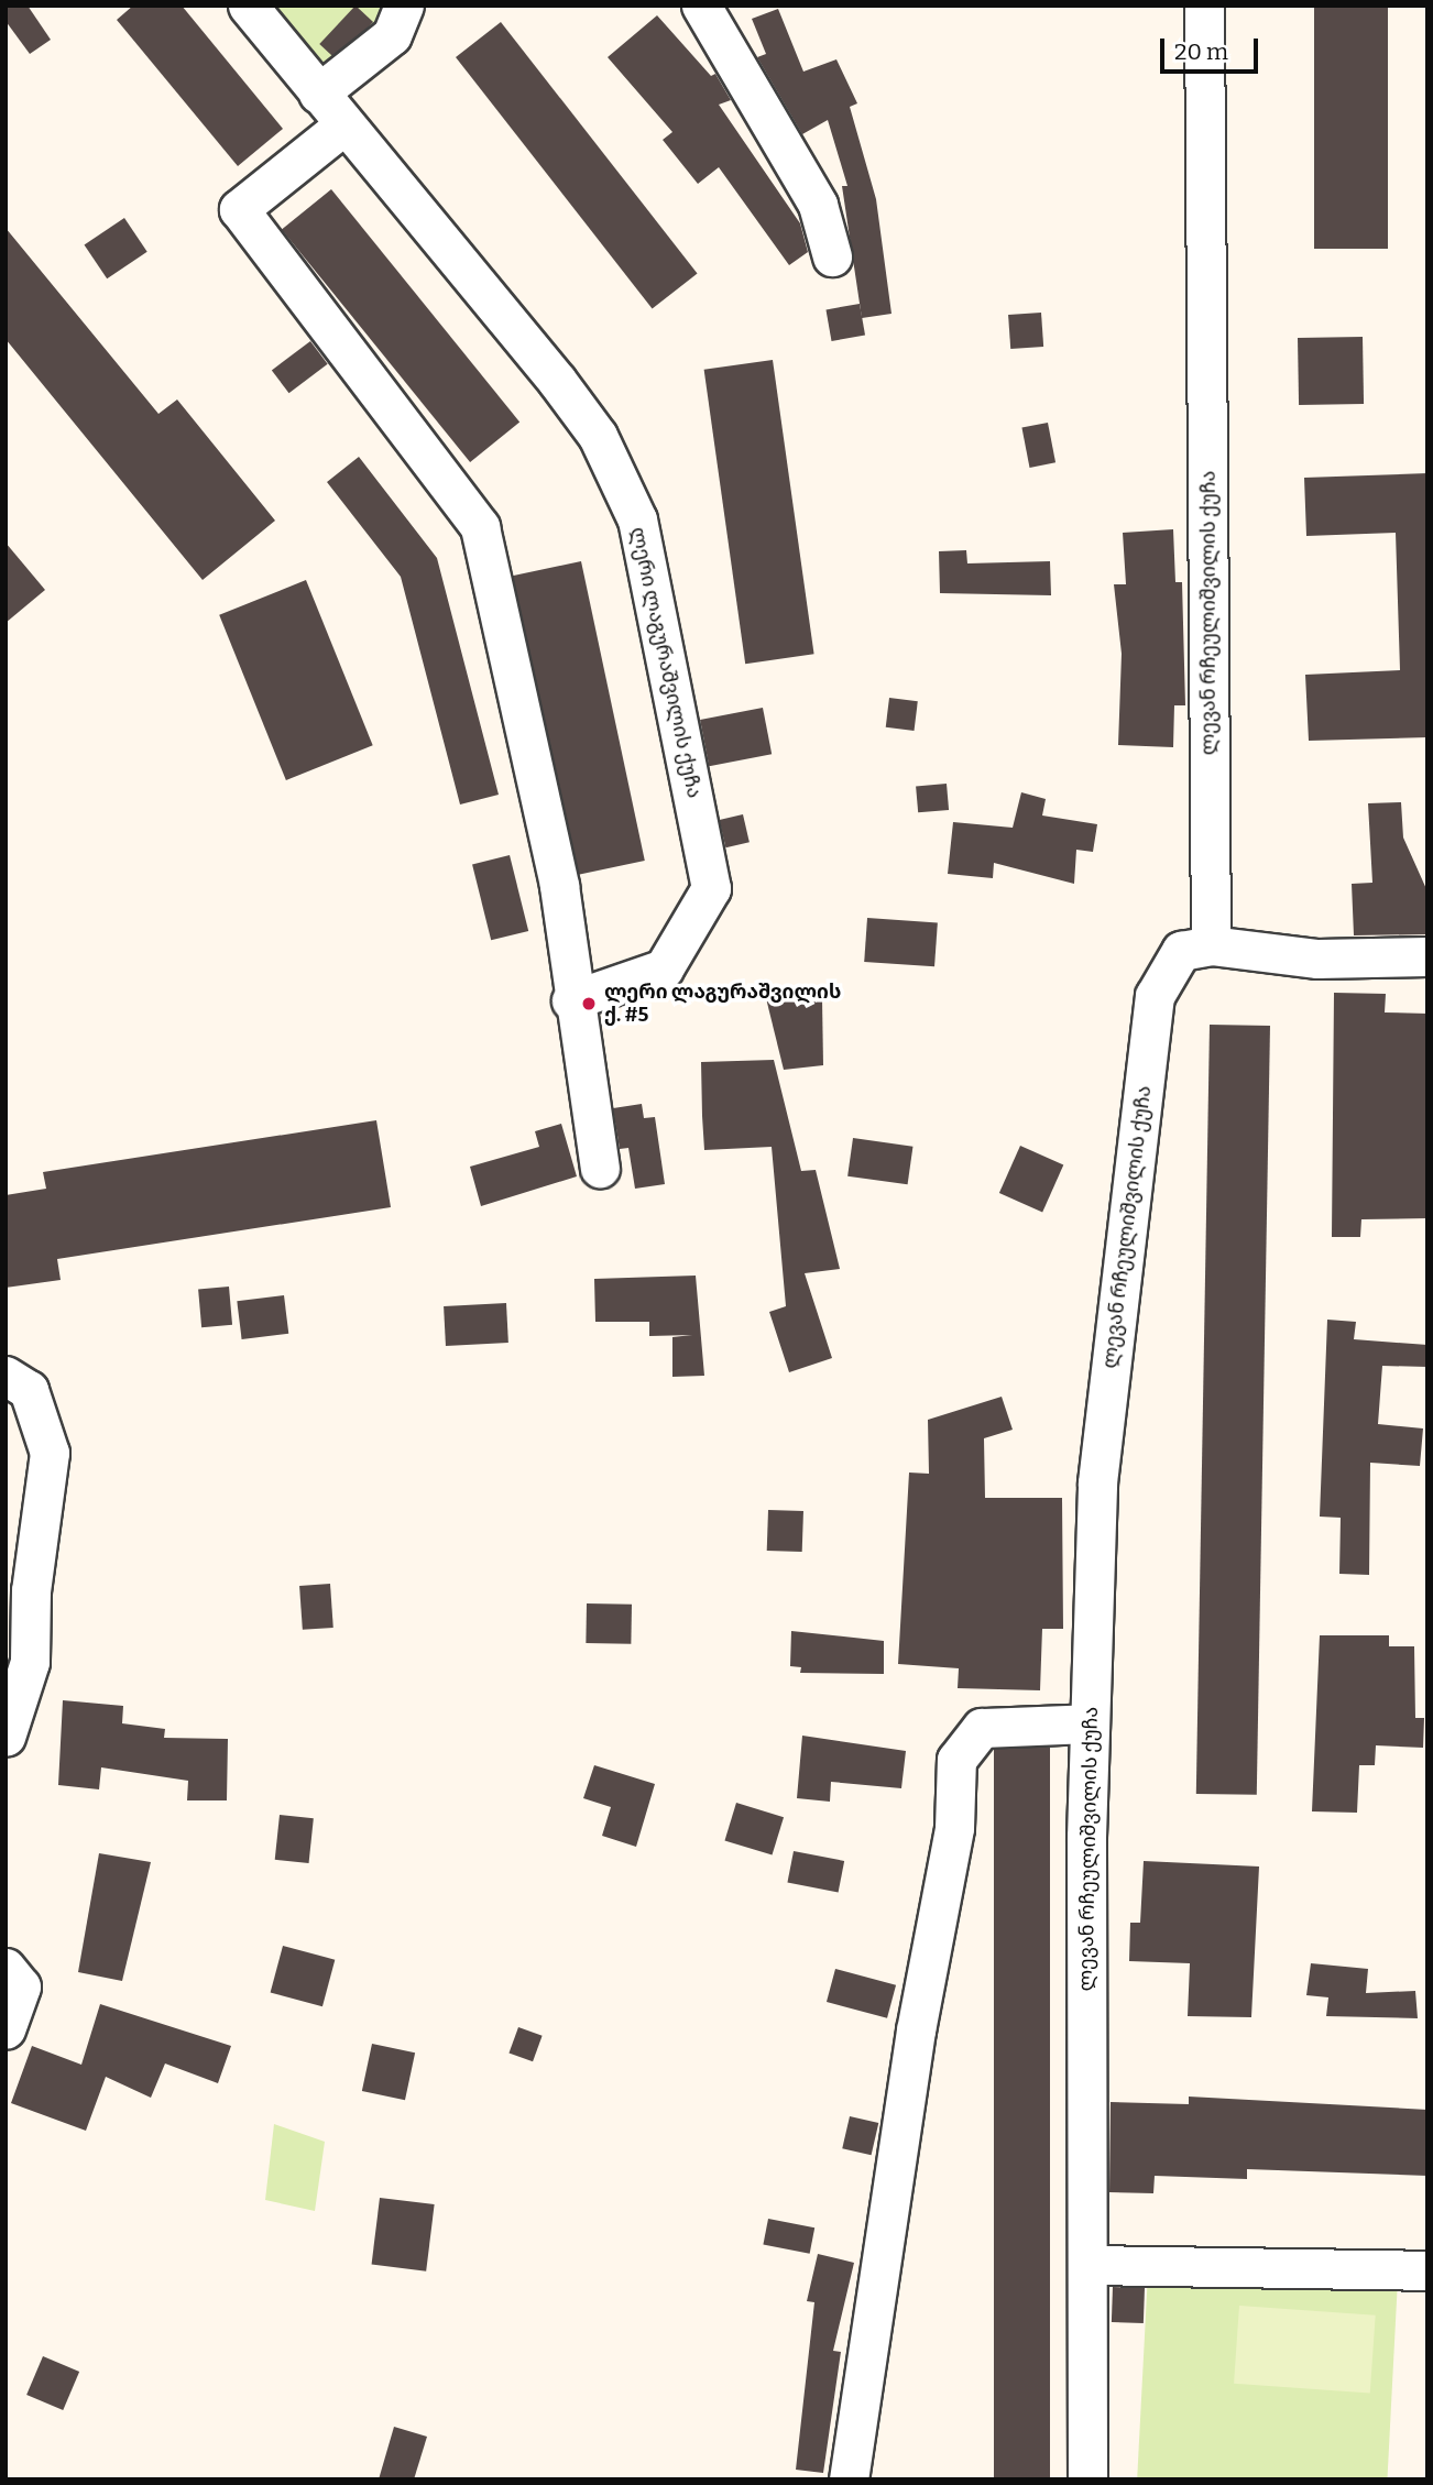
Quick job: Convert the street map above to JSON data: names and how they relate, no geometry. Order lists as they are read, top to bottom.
{
  "streets": {
    "street": ["ლევან რჩეულიშვილის ქუჩა", "ლერი ლაგურაშვილის ქუჩა"]
  },
  "places": ["ლერი ლაგურაშვილის ქ. #5"],
  "scale_bar": "20 m"
}
